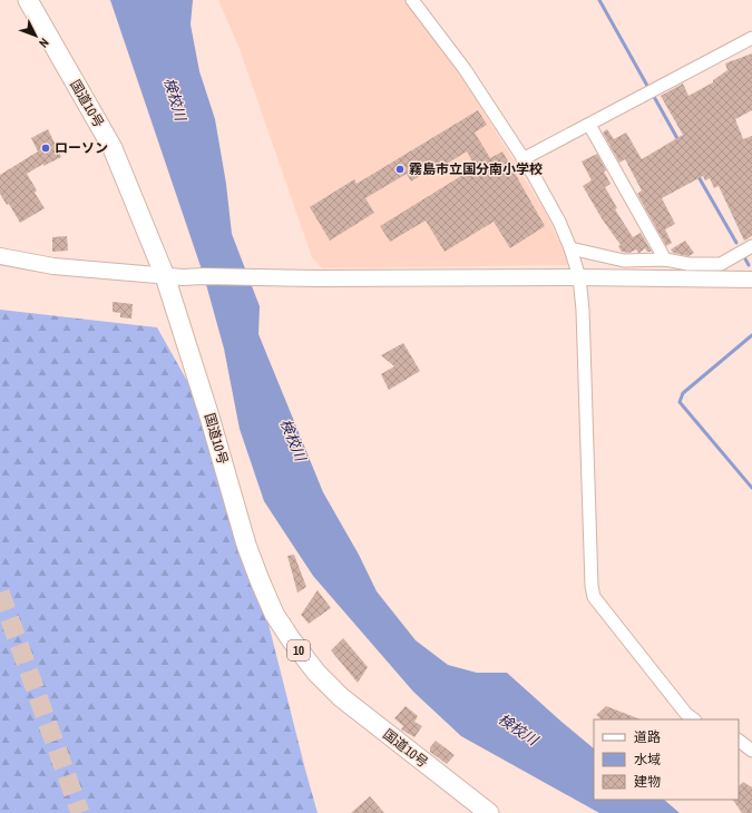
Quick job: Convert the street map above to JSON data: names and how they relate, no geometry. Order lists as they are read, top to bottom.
{
  "streets": {
    "highway": ["国道10号", "10"]
  },
  "water": ["検校川"],
  "places": ["ローソン", "霧島市立国分南小学校"],
  "legend": ["道路", "水域", "建物"],
  "north": "bottom right"
}
